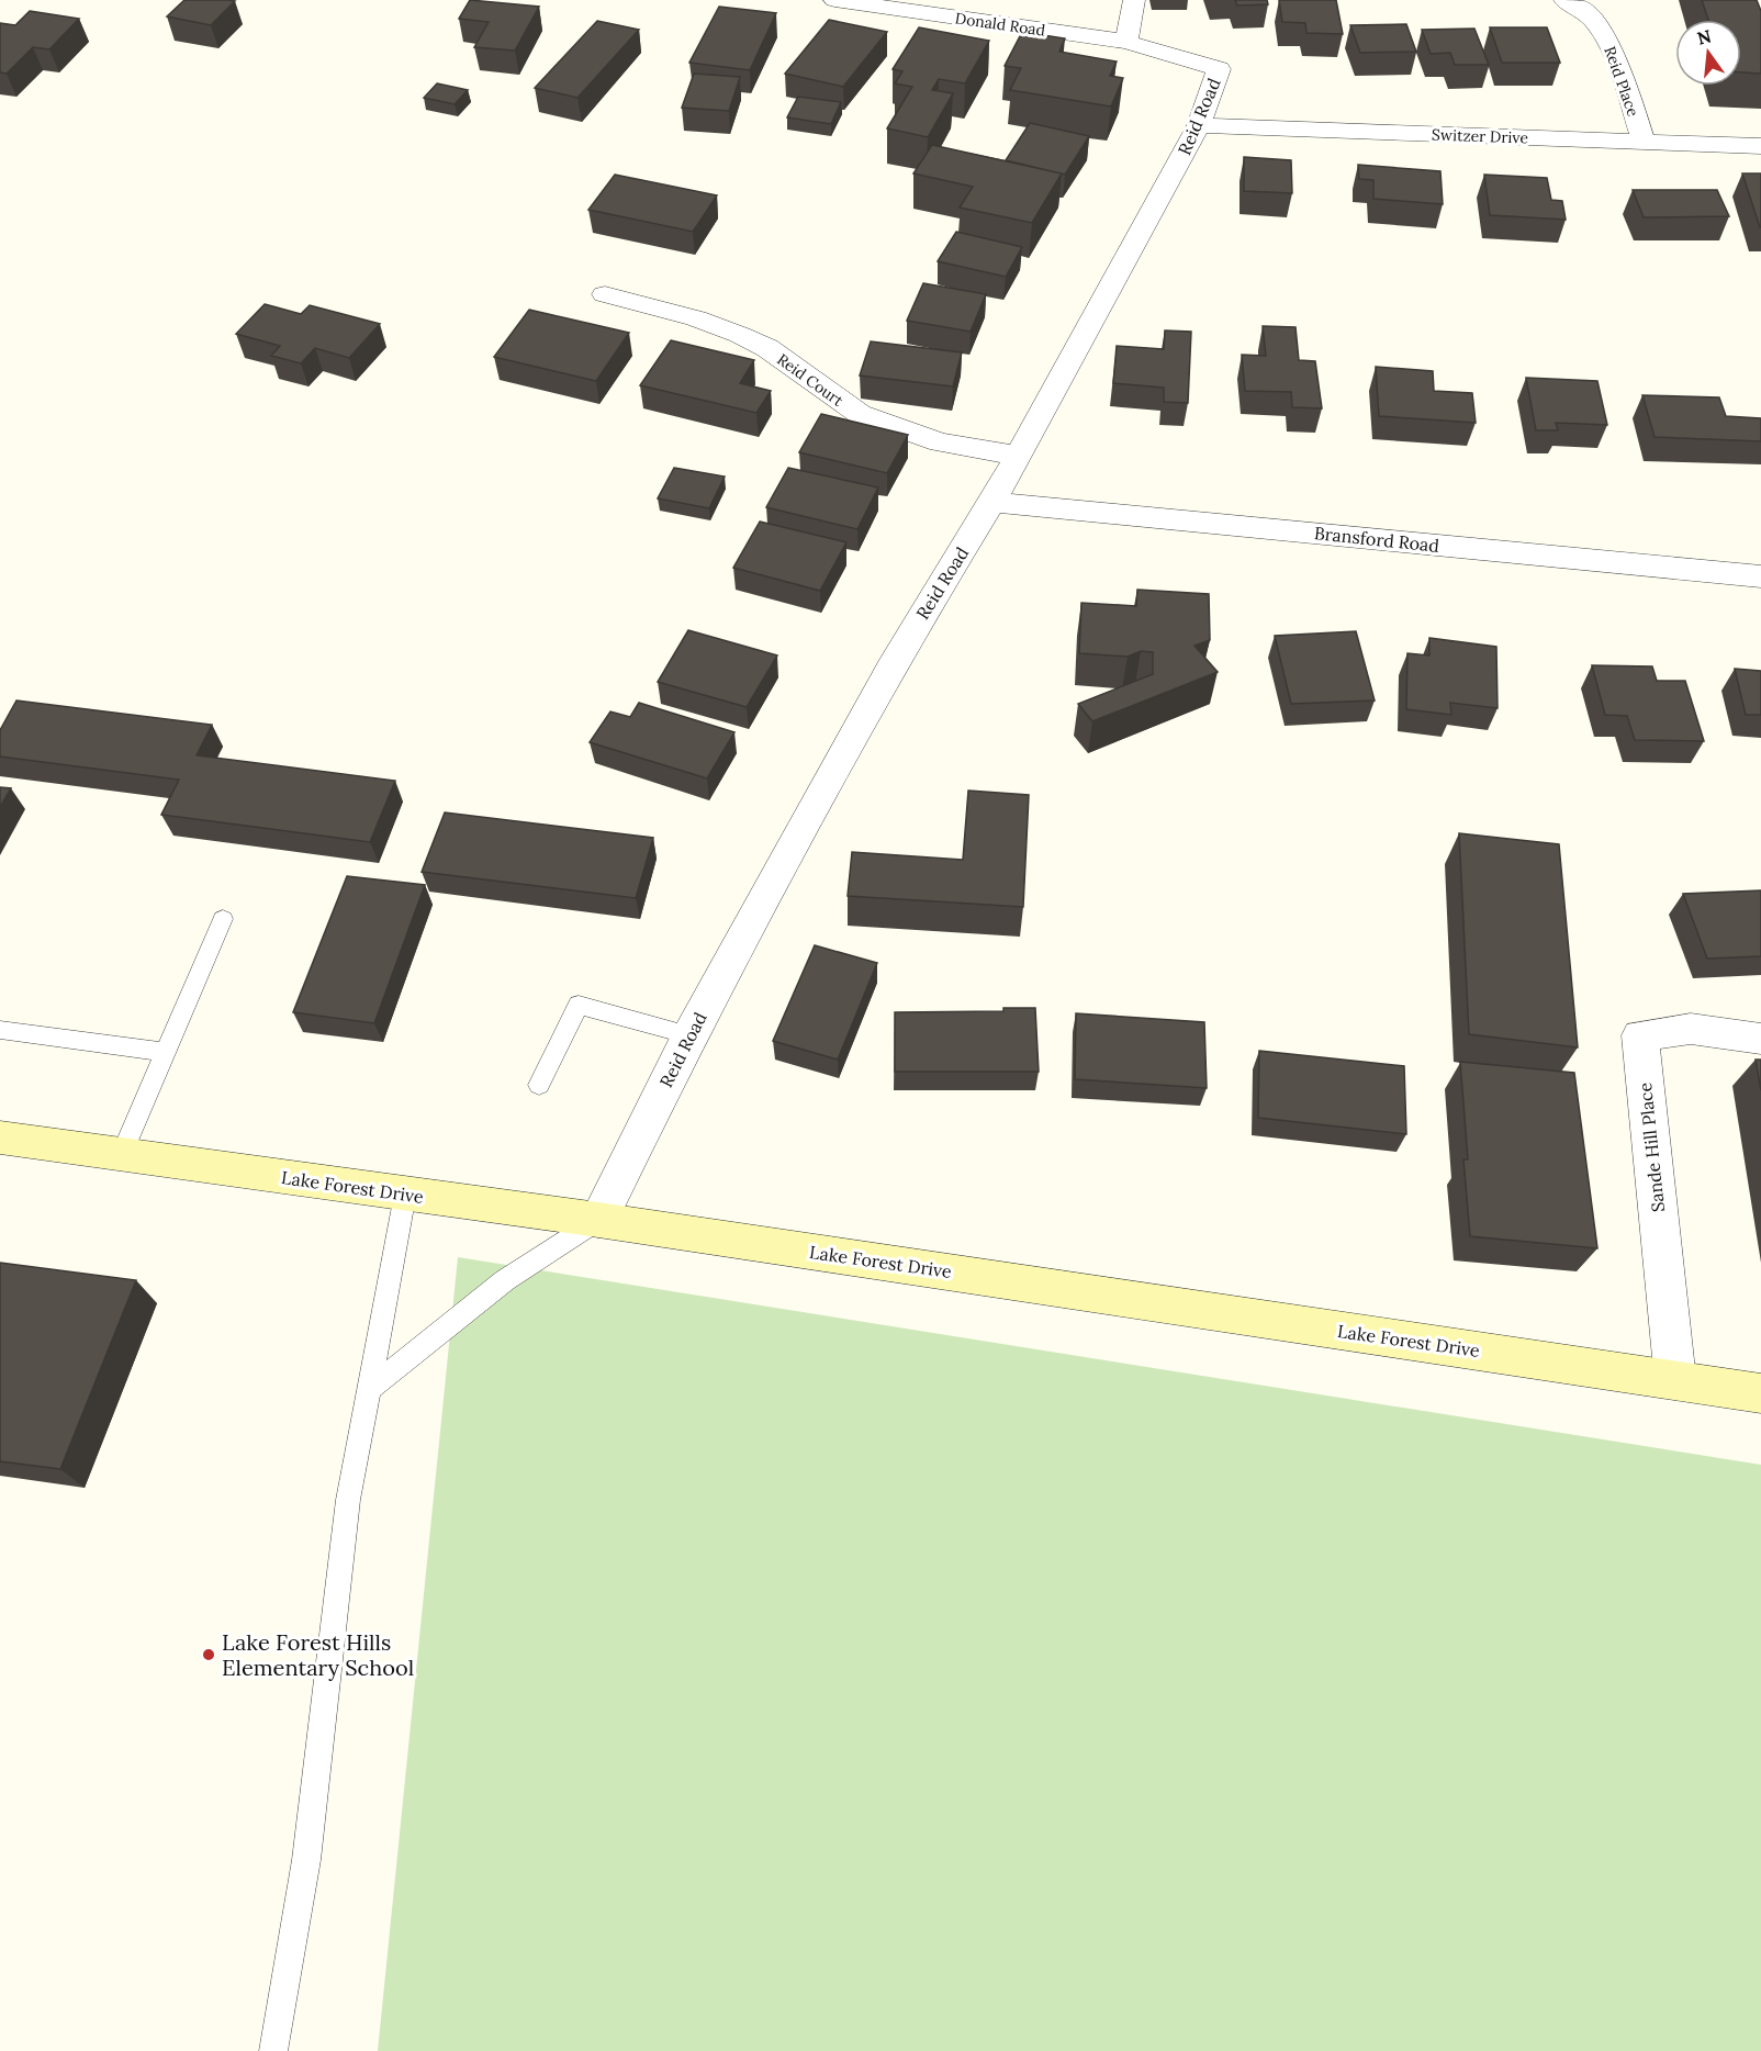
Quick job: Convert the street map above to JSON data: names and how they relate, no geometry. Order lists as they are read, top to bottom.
{
  "streets": {
    "street": [
      "Donald Road",
      "Reid Place",
      "Reid Road",
      "Switzer Drive",
      "Reid Court",
      "Bransford Road",
      "Sande Hill Place",
      "Lake Forest Drive"
    ]
  },
  "crossings": [
    ["Donald Road", "Reid Road"],
    ["Reid Place", "Switzer Drive"],
    ["Reid Road", "Switzer Drive"],
    ["Reid Road", "Reid Court"],
    ["Reid Road", "Bransford Road"],
    ["Reid Road", "Lake Forest Drive"],
    ["Sande Hill Place", "Lake Forest Drive"]
  ],
  "places": ["Lake Forest Hills Elementary School"],
  "north": "top"
}
